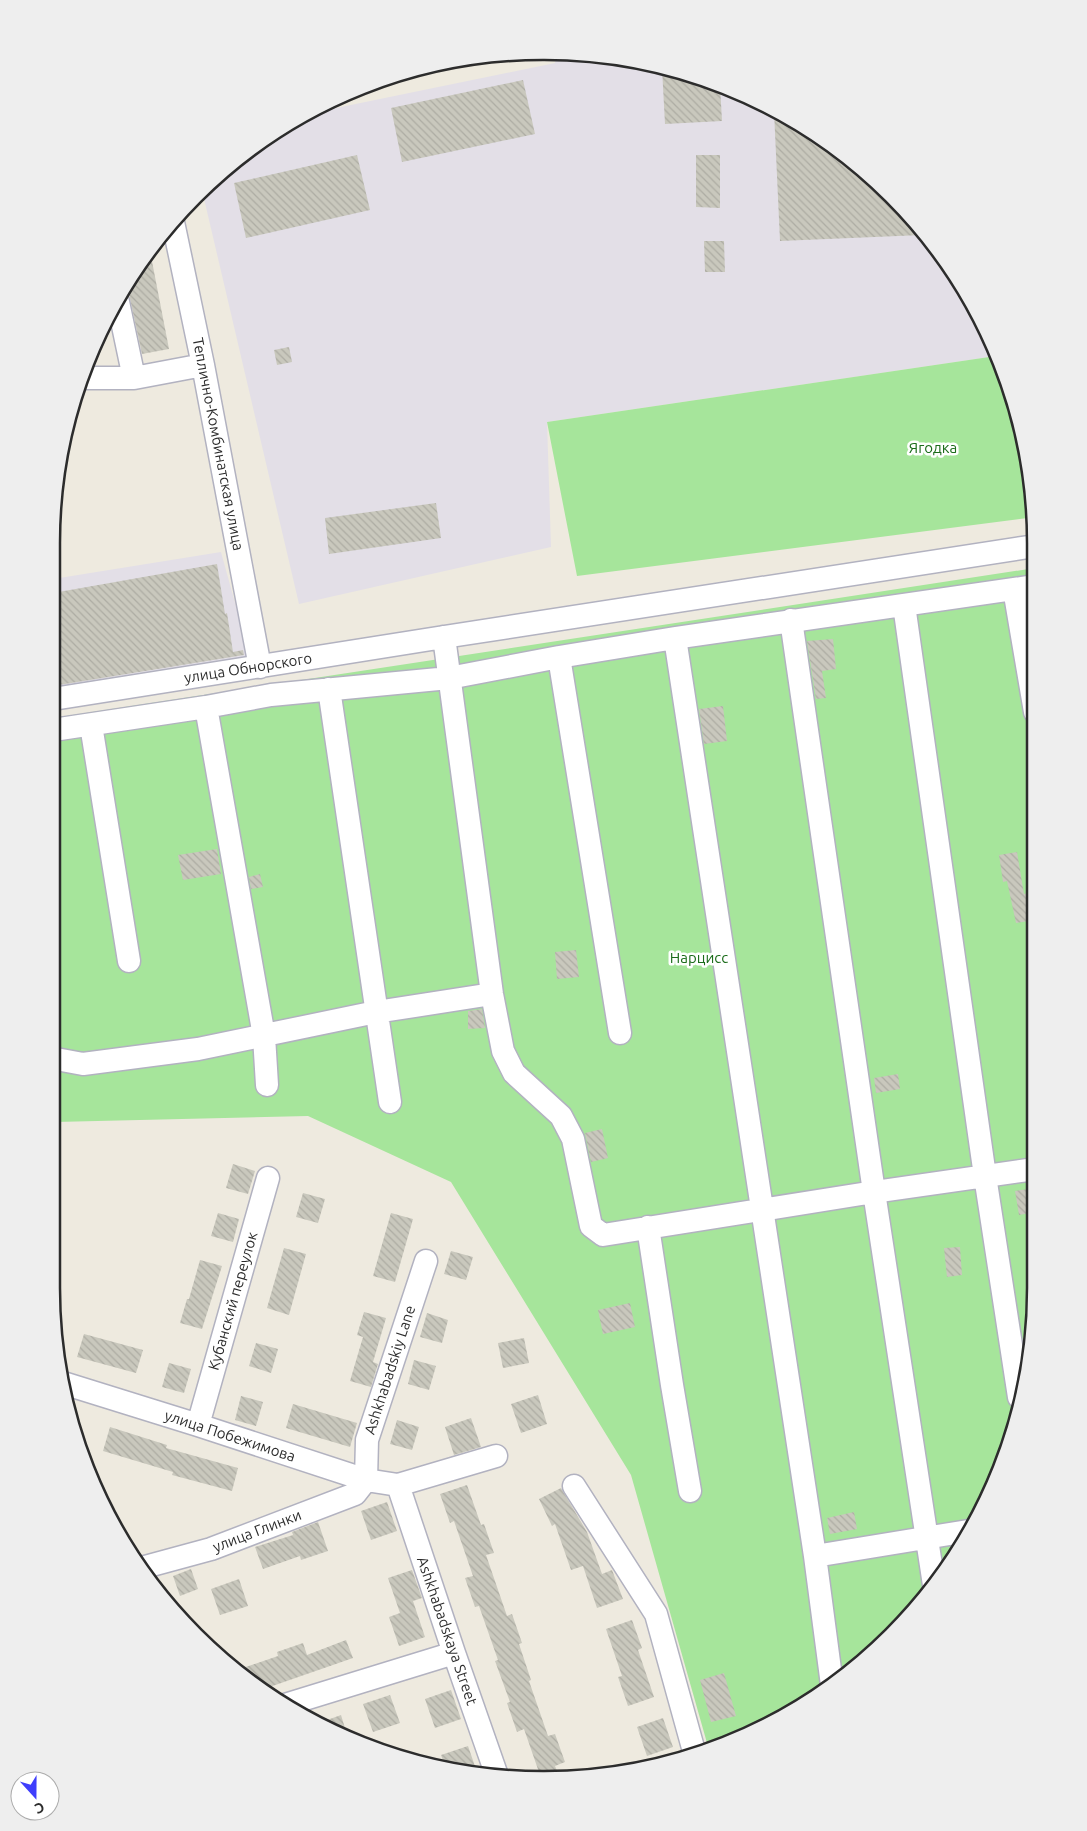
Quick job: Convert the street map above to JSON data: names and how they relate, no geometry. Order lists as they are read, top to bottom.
{
  "streets": {
    "street": [
      "Теплично-Комбинатская улица",
      "улица Обнорского",
      "Кубанский переулок",
      "Ashkhabadskiy Lane",
      "улица Побежимова",
      "улица Глинки",
      "Ashkhabadskaya Street"
    ]
  },
  "crossings": [
    ["Теплично-Комбинатская улица", "улица Обнорского"],
    ["Кубанский переулок", "улица Побежимова"],
    ["Ashkhabadskiy Lane", "улица Побежимова"],
    ["Ashkhabadskiy Lane", "улица Глинки"],
    ["улица Побежимова", "улица Глинки"],
    ["улица Побежимова", "Ashkhabadskaya Street"]
  ],
  "parks": ["Ягодка", "Нарцисс"],
  "north": "bottom"
}
